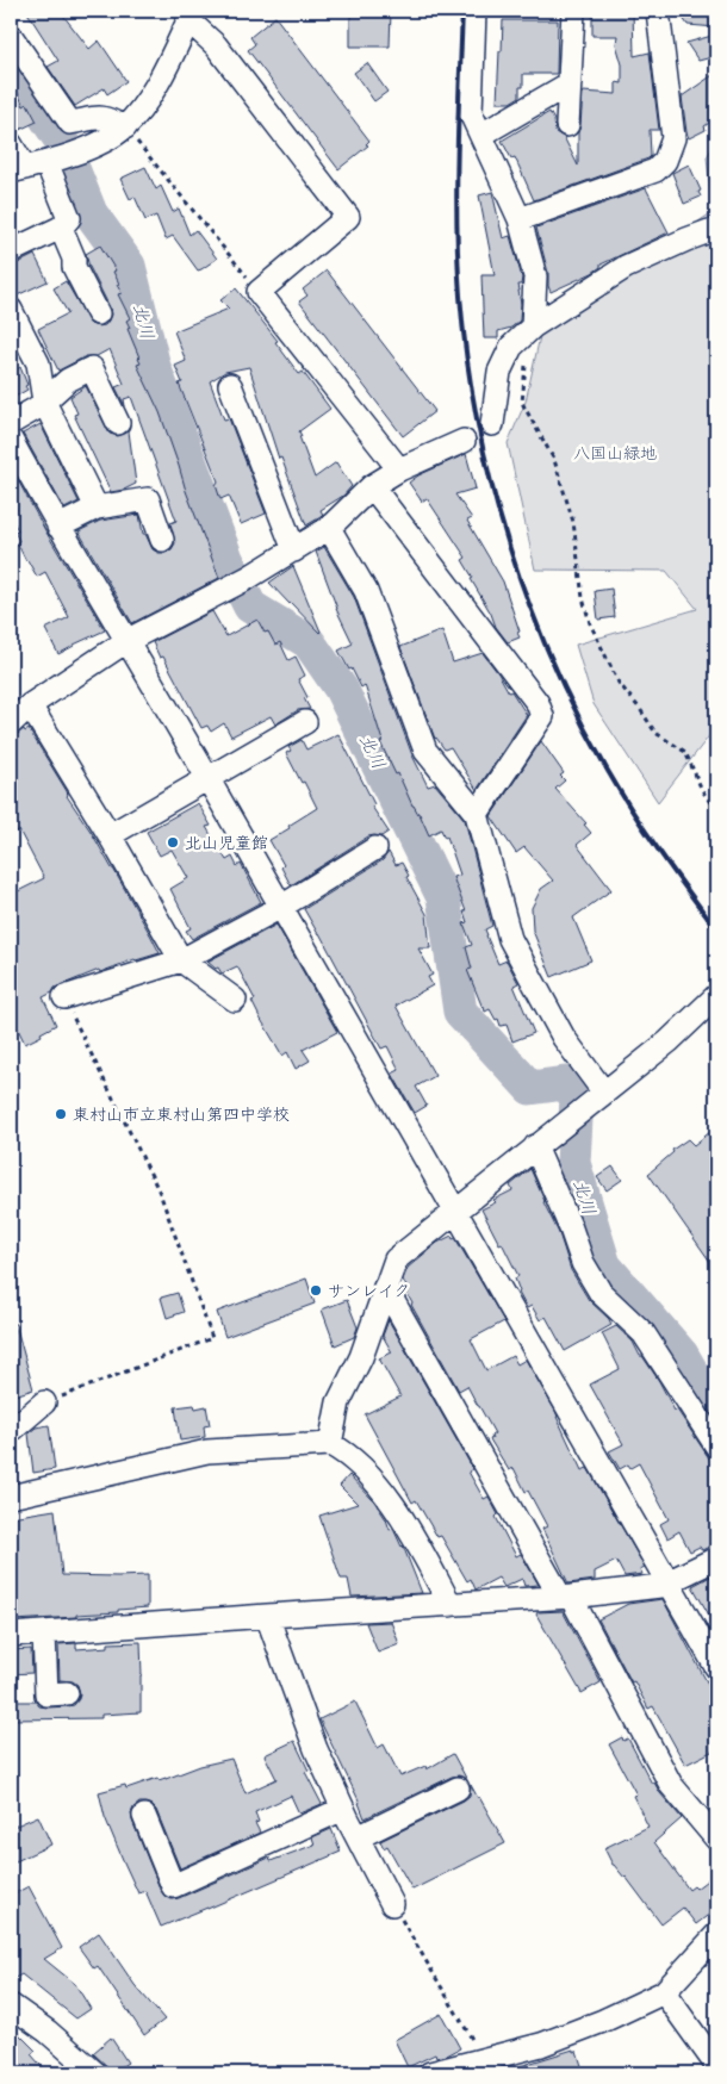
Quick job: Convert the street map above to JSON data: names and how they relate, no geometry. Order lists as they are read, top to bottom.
{
  "water": ["北川"],
  "parks": ["八国山緑地"],
  "places": ["北山児童館", "東村山市立東村山第四中学校", "サンレイク"]
}
